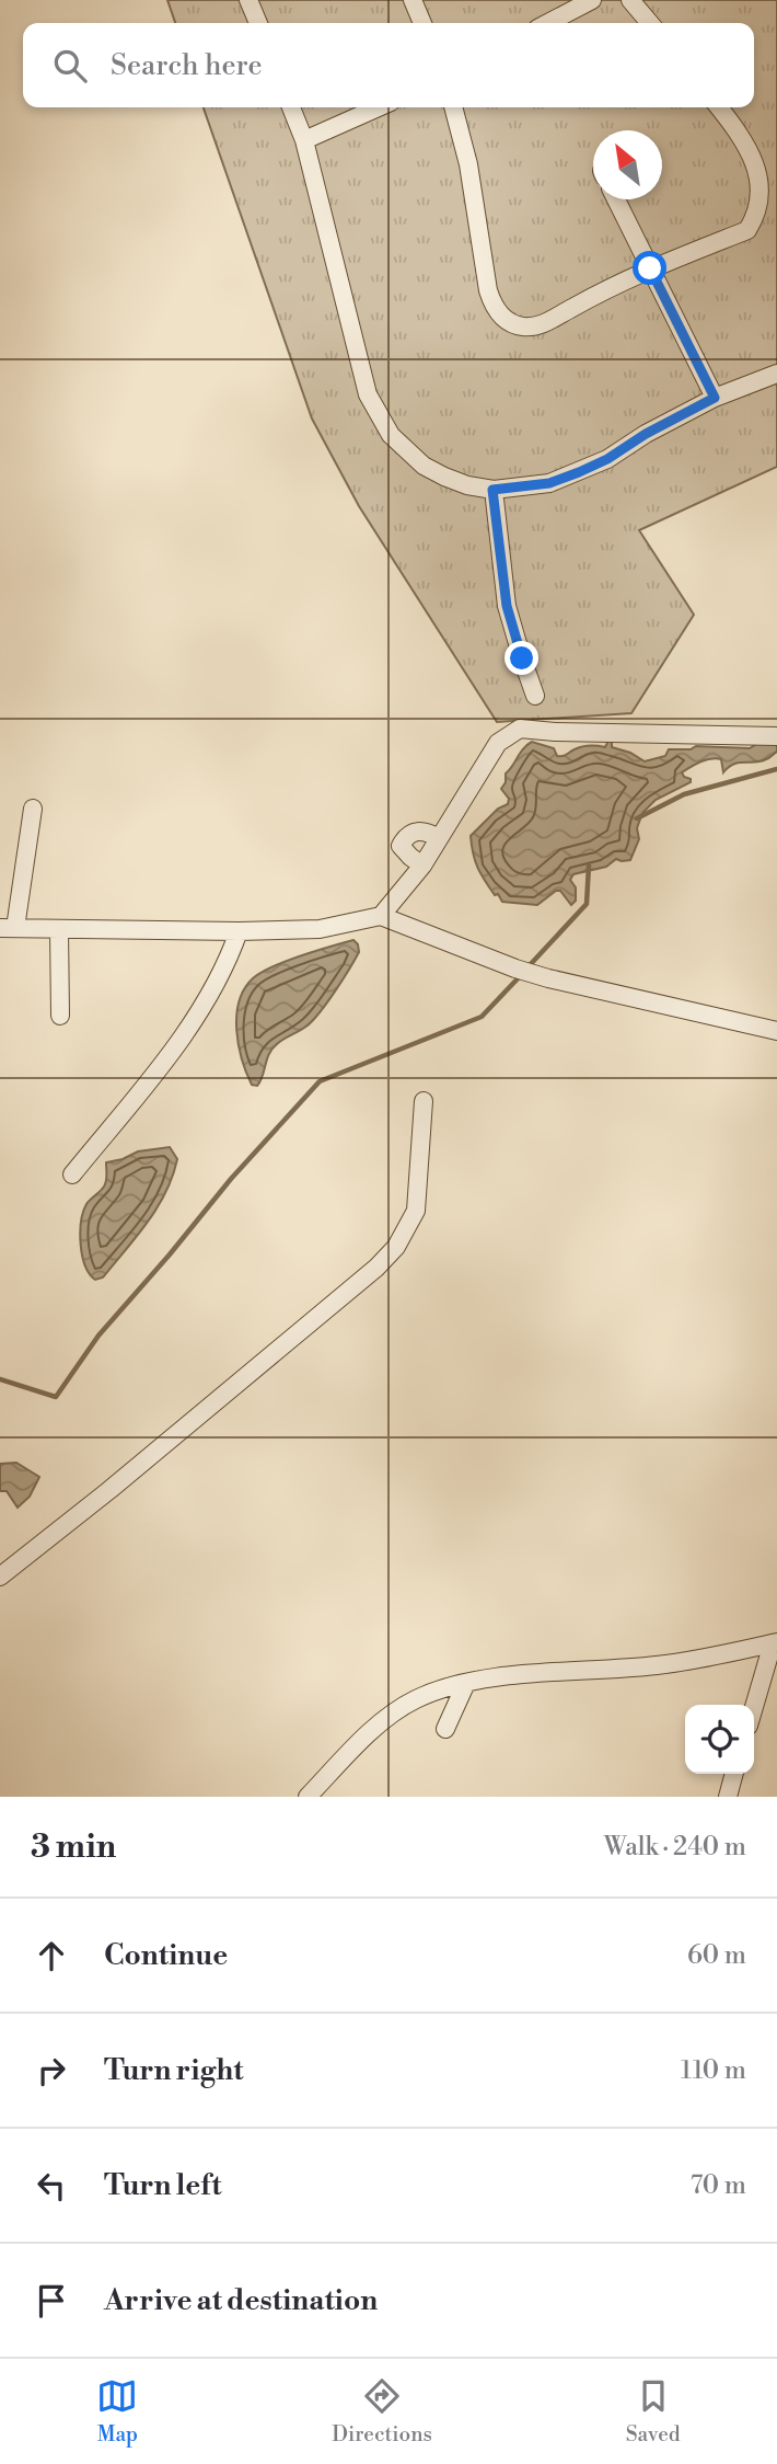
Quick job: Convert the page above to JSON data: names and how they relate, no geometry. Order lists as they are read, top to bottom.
{
  "north": "top left",
  "page": {
    "search": "Search here",
    "heading": ["3 min", "Walk · 240 m"],
    "list": [
      ["Continue", "60 m"],
      ["Turn right", "110 m"],
      ["Turn left", "70 m"],
      "Arrive at destination"
    ],
    "nav": ["Map", "Directions", "Saved"]
  }
}
